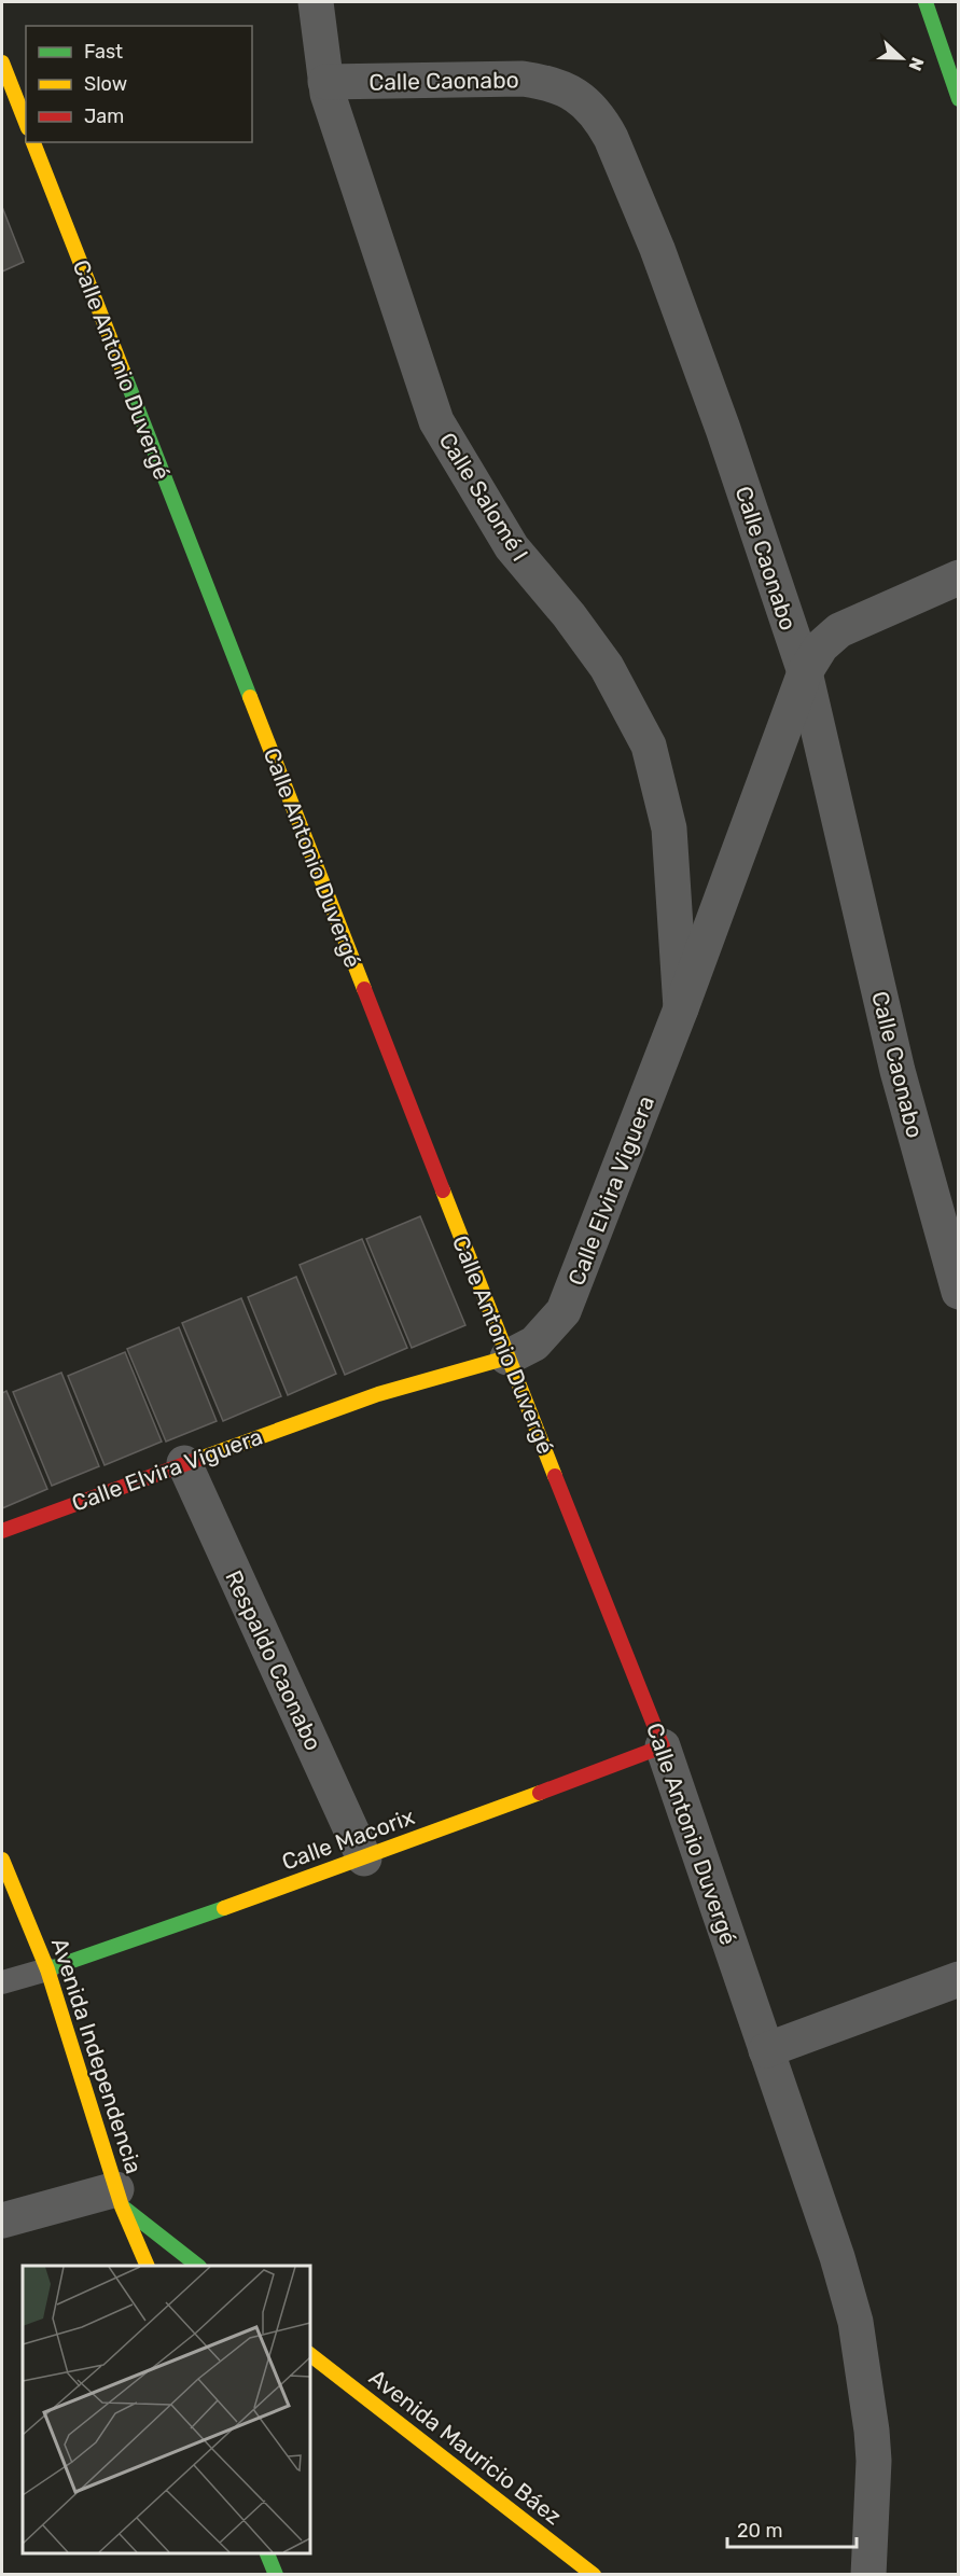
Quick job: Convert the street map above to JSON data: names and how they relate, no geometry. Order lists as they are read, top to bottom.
{
  "streets": {
    "main road": [
      "Calle Antonio Duvergé",
      "Calle Elvira Viguera",
      "Calle Macorix",
      "Avenida Independencia",
      "Avenida Mauricio Báez"
    ],
    "street": ["Calle Caonabo", "Calle Salomé I", "Respaldo Caonabo"]
  },
  "crossings": [
    ["Calle Caonabo", "Calle Salomé I"],
    ["Calle Caonabo", "Calle Elvira Viguera"],
    ["Calle Antonio Duvergé", "Calle Elvira Viguera"],
    ["Calle Antonio Duvergé", "Calle Macorix"],
    ["Calle Salomé I", "Calle Elvira Viguera"],
    ["Calle Elvira Viguera", "Respaldo Caonabo"],
    ["Respaldo Caonabo", "Calle Macorix"],
    ["Calle Macorix", "Avenida Independencia"]
  ],
  "legend": ["Fast", "Slow", "Jam"],
  "scale_bar": "20 m",
  "north": "right"
}
